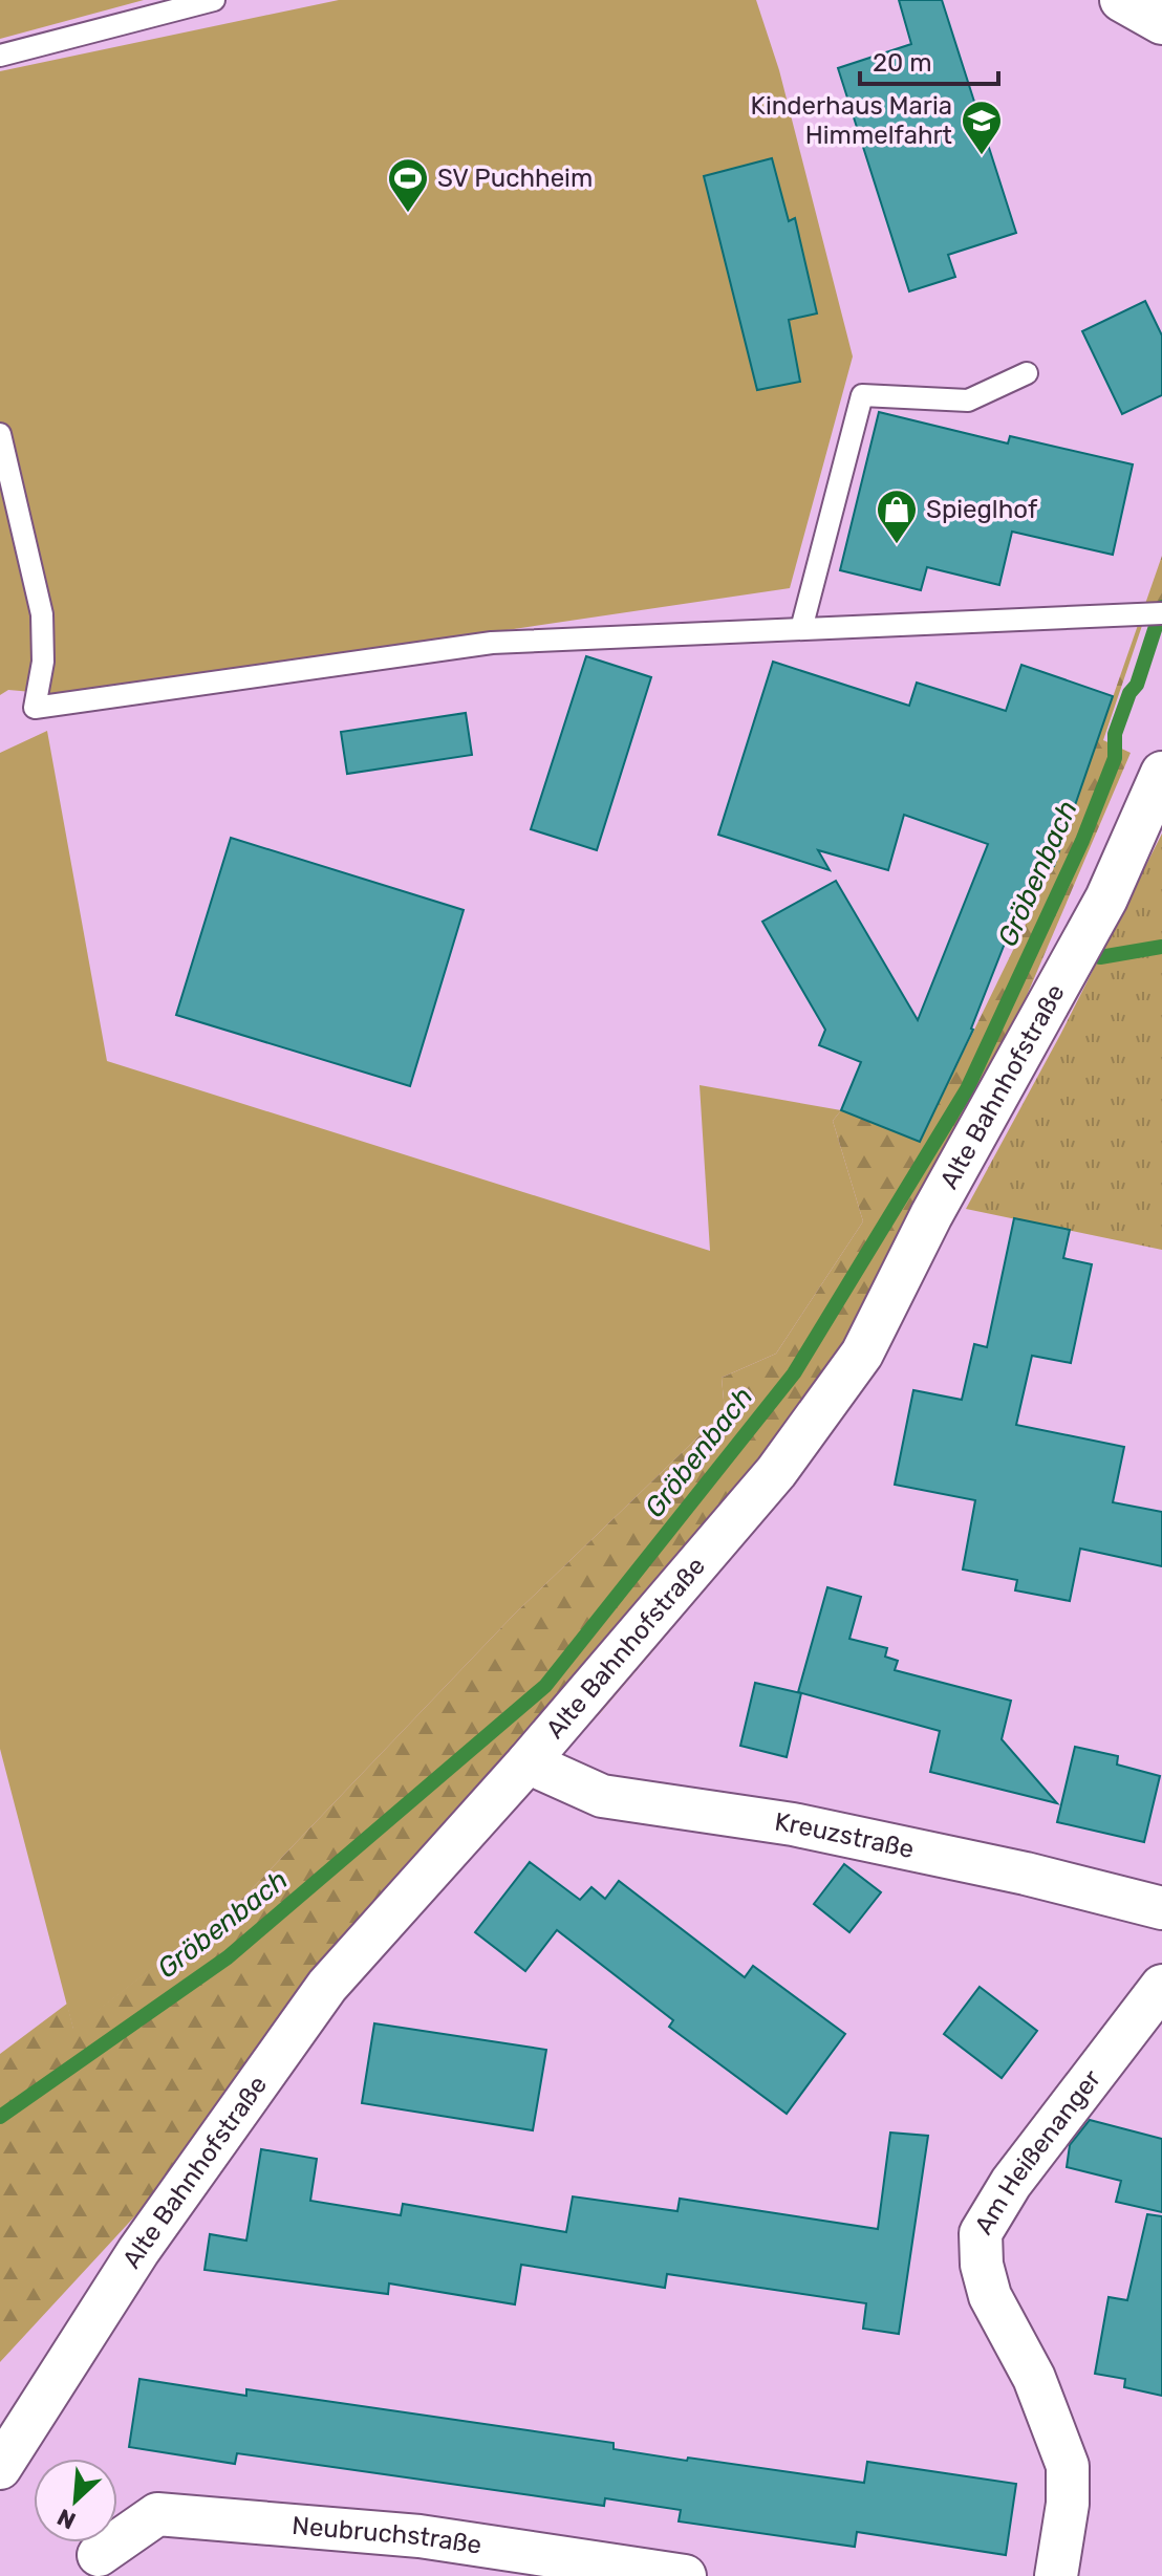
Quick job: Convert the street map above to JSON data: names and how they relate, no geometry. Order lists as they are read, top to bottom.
{
  "streets": {
    "street": [
      "Alte Bahnhofstraße",
      "Kreuzstraße",
      "Am Heißenanger",
      "Neubruchstraße"
    ]
  },
  "crossings": [
    ["Alte Bahnhofstraße", "Kreuzstraße"]
  ],
  "water": ["Gröbenbach"],
  "places": {
    "school or university": ["Kinderhaus Maria Himmelfahrt"],
    "sports": ["SV Puchheim"],
    "shop": ["Spieglhof"]
  },
  "scale_bar": "20 m",
  "north": "bottom left"
}
